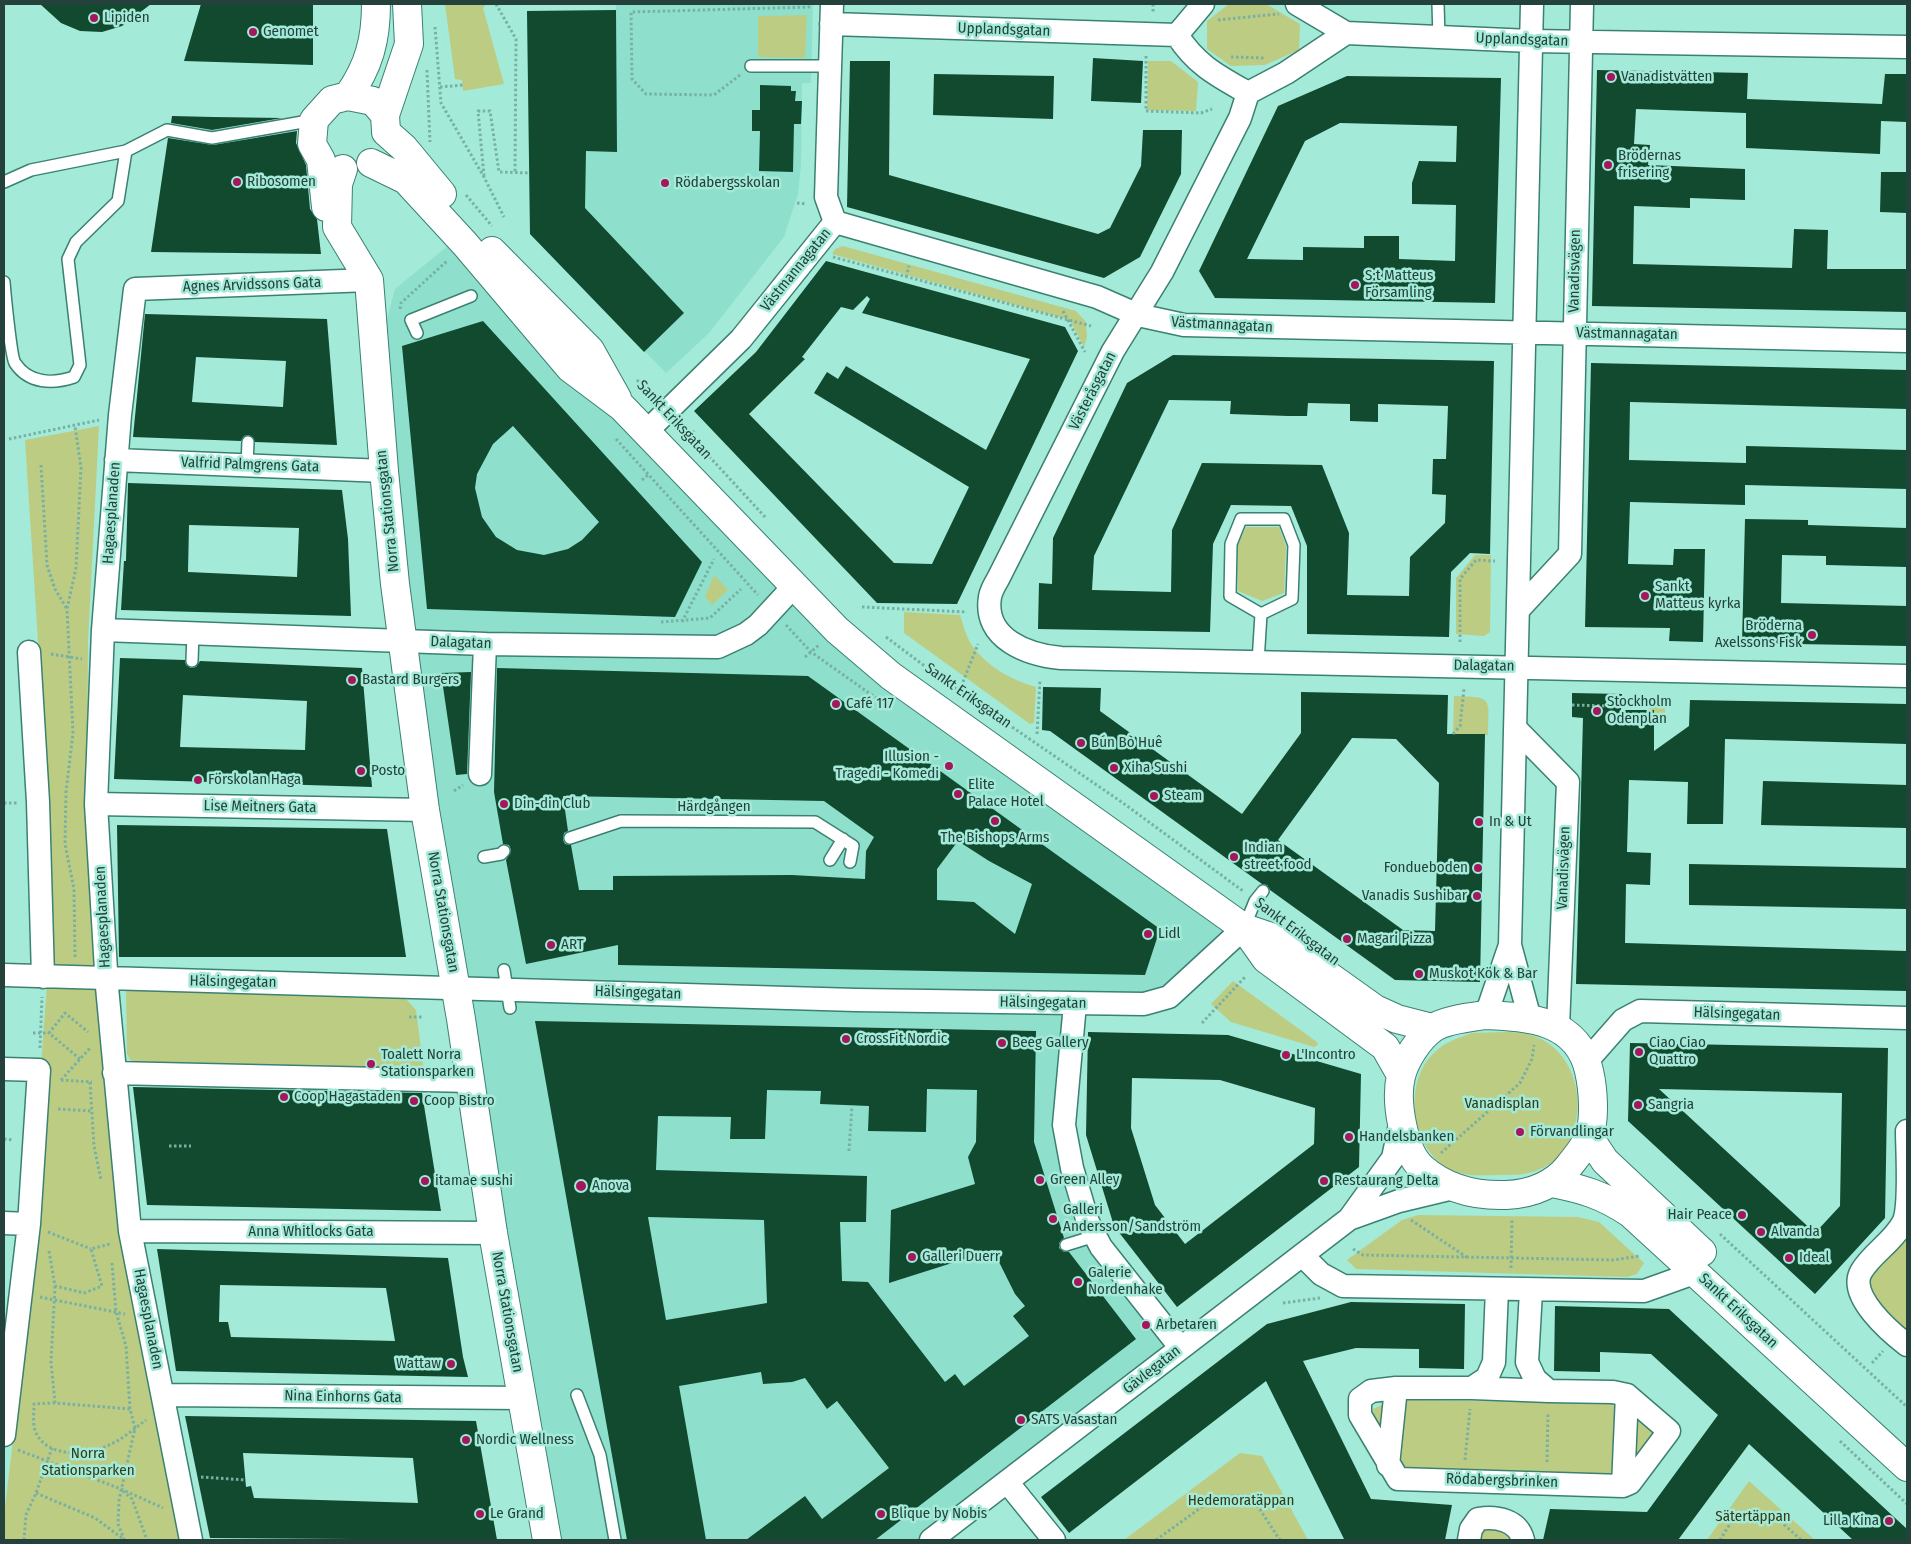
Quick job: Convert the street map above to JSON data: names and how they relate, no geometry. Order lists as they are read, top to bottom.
{
  "streets": {
    "main road": ["Sankt Eriksgatan", "Norra Stationsgatan"],
    "street": [
      "Upplandsgatan",
      "Västmannagatan",
      "Vanadisvägen",
      "Agnes Arvidssons Gata",
      "Västeråsgatan",
      "Valfrid Palmgrens Gata",
      "Hagaesplanaden",
      "Dalagatan",
      "Lise Meitners Gata",
      "Hälsingegatan",
      "Anna Whitlocks Gata",
      "Gävlegatan",
      "Nina Einhorns Gata",
      "Rödabergsbrinken"
    ],
    "lane": ["Härdgången"]
  },
  "crossings": [
    ["Upplandsgatan", "Västmannagatan"],
    ["Upplandsgatan", "Vanadisvägen"],
    ["Västmannagatan", "Vanadisvägen"],
    ["Västmannagatan", "Västeråsgatan"],
    ["Västmannagatan", "Sankt Eriksgatan"],
    ["Agnes Arvidssons Gata", "Norra Stationsgatan"],
    ["Agnes Arvidssons Gata", "Hagaesplanaden"],
    ["Västeråsgatan", "Dalagatan"],
    ["Sankt Eriksgatan", "Norra Stationsgatan"],
    ["Sankt Eriksgatan", "Dalagatan"],
    ["Sankt Eriksgatan", "Hälsingegatan"],
    ["Valfrid Palmgrens Gata", "Norra Stationsgatan"],
    ["Valfrid Palmgrens Gata", "Hagaesplanaden"],
    ["Norra Stationsgatan", "Dalagatan"],
    ["Norra Stationsgatan", "Lise Meitners Gata"],
    ["Norra Stationsgatan", "Hälsingegatan"],
    ["Norra Stationsgatan", "Anna Whitlocks Gata"],
    ["Norra Stationsgatan", "Nina Einhorns Gata"],
    ["Hagaesplanaden", "Dalagatan"],
    ["Hagaesplanaden", "Lise Meitners Gata"],
    ["Hagaesplanaden", "Hälsingegatan"],
    ["Hagaesplanaden", "Anna Whitlocks Gata"],
    ["Hagaesplanaden", "Nina Einhorns Gata"]
  ],
  "parks": [
    "Vanadisplan",
    "Norra Stationsparken",
    "Hedemoratäppan",
    "Sätertäppan"
  ],
  "places": [
    "Lipiden",
    "Genomet",
    "Vanadistvätten",
    "Brödernas frisering",
    "Ribosomen",
    "Rödabergsskolan",
    "S:t Matteus Församling",
    "Sankt Matteus kyrka",
    "Bröderna Axelssons Fisk",
    "Bastard Burgers",
    "Café 117",
    "Stockholm Odenplan",
    "Bún Bò Huê",
    "Illusion - Tragedi - Komedi",
    "Xiha Sushi",
    "Posto",
    "Förskolan Haga",
    "Elite Palace Hotel",
    "Steam",
    "Din-din Club",
    "The Bishops Arms",
    "In & Ut",
    "Indian street food",
    "Fondueboden",
    "Vanadis Sushibar",
    "Lidl",
    "Magari Pizza",
    "ART",
    "Muskot Kök & Bar",
    "CrossFit Nordic",
    "Beeg Gallery",
    "Ciao Ciao Quattro",
    "L'Incontro",
    "Toalett Norra Stationsparken",
    "Coop Hagastaden",
    "Coop Bistro",
    "Sangria",
    "Förvandlingar",
    "Handelsbanken",
    "Green Alley",
    "itamae sushi",
    "Restaurang Delta",
    "Anova",
    "Hair Peace",
    "Galleri Andersson/Sandström",
    "Alvanda",
    "Galleri Duerr",
    "Ideal",
    "Galerie Nordenhake",
    "Arbetaren",
    "Wattaw",
    "SATS Vasastan",
    "Nordic Wellness",
    "Le Grand",
    "Blique by Nobis",
    "Lilla Kina"
  ]
}
